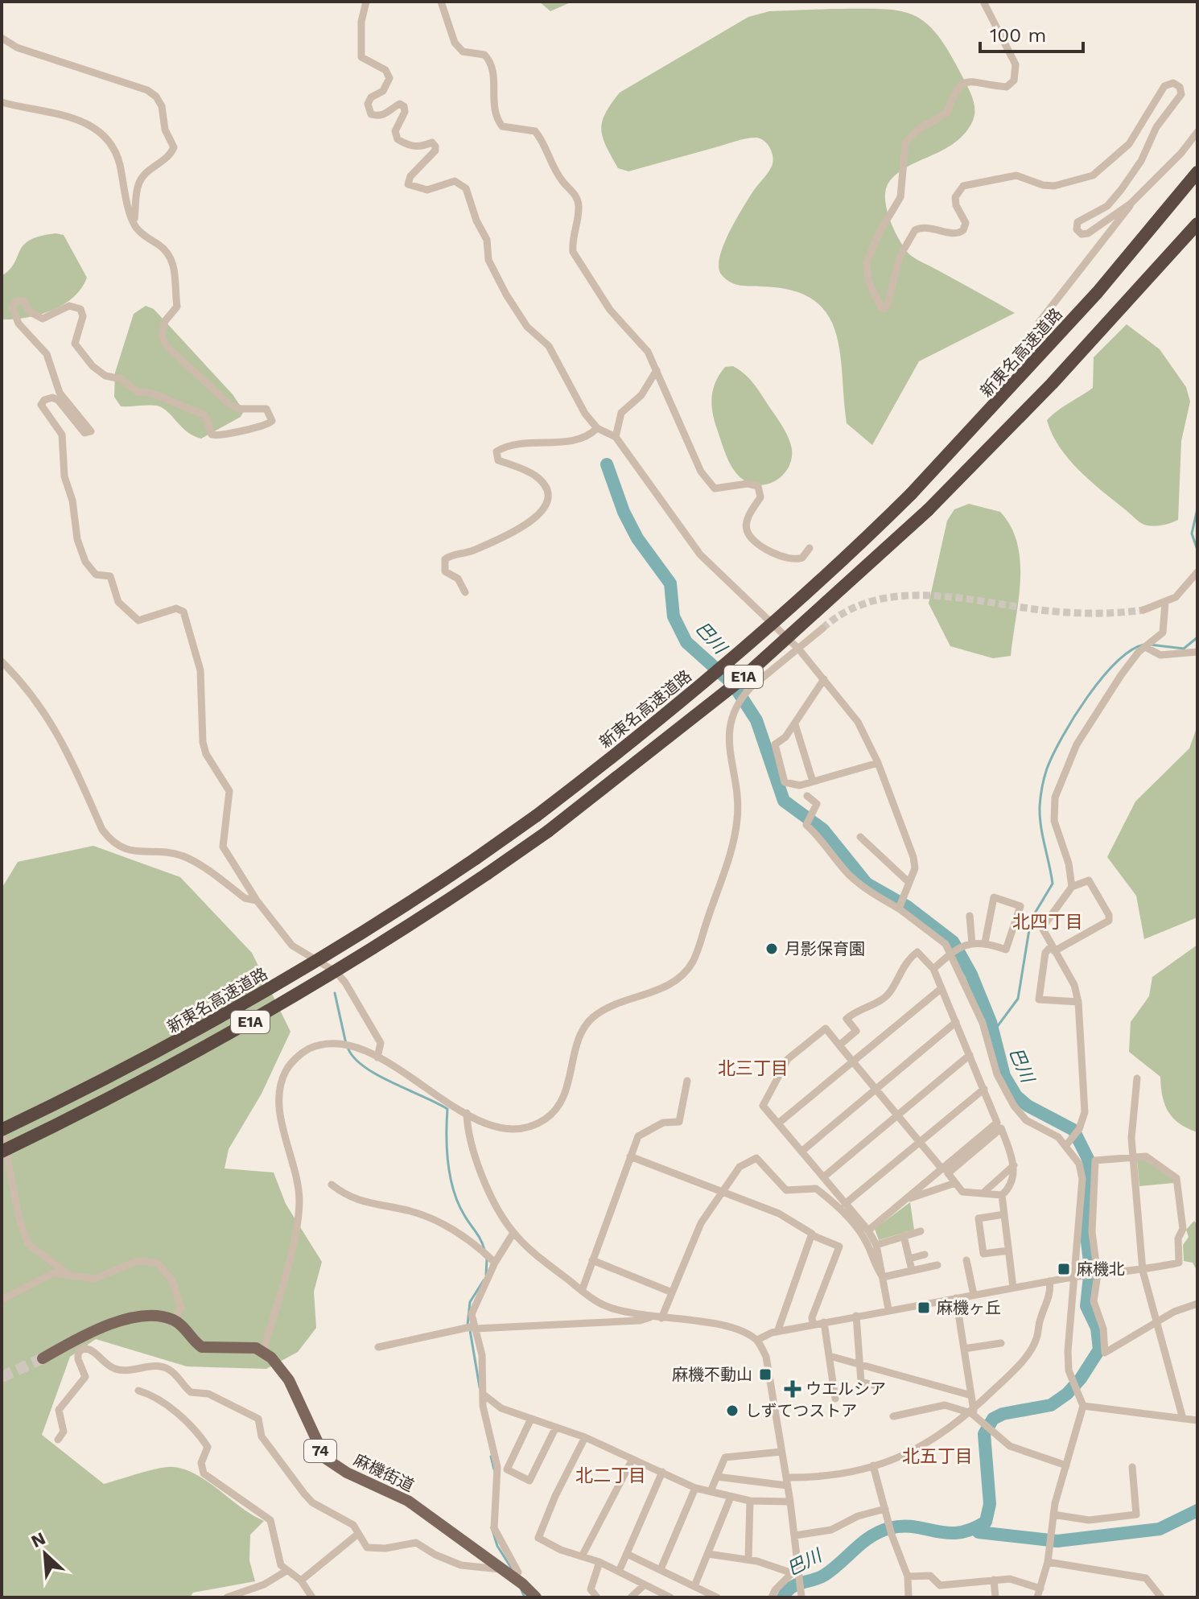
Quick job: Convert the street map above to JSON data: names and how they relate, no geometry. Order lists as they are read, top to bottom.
{
  "streets": {
    "highway": ["新東名高速道路", "E1A"],
    "main road": ["74", "麻機街道"]
  },
  "districts": [
    "北四丁目",
    "北三丁目",
    "北五丁目",
    "北二丁目"
  ],
  "water": ["巴川"],
  "places": {
    "other": ["月影保育園", "しずてつストア"],
    "transit": ["麻機北", "麻機ヶ丘", "麻機不動山"],
    "health": ["ウエルシア"]
  },
  "scale_bar": "100 m",
  "north": "top left"
}
